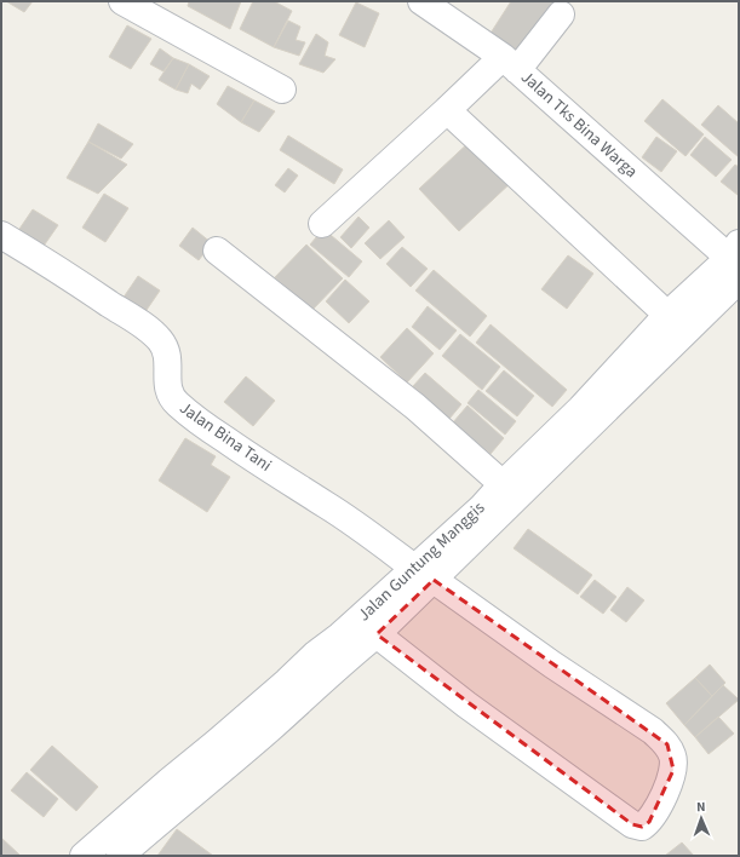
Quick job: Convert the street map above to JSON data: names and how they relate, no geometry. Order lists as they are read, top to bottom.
{
  "streets": {
    "street": ["Jalan Tks Bina Warga", "Jalan Bina Tani", "Jalan Guntung Manggis"]
  },
  "crossings": [
    ["Jalan Tks Bina Warga", "Jalan Guntung Manggis"],
    ["Jalan Bina Tani", "Jalan Guntung Manggis"]
  ],
  "north": "top"
}
